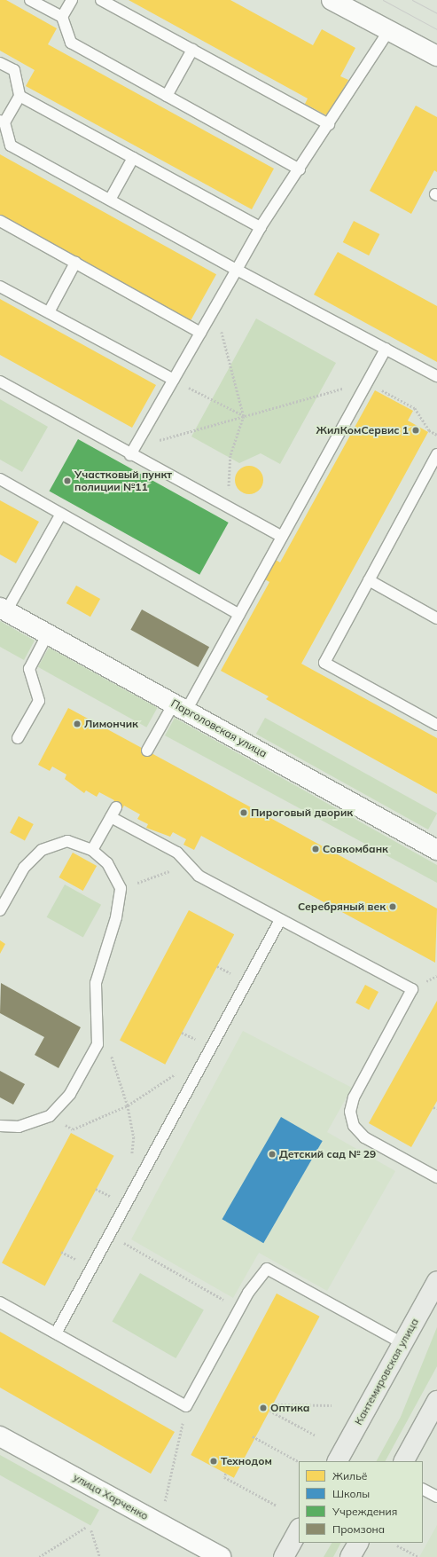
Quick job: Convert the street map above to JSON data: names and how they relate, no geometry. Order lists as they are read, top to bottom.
{
  "streets": {
    "main road": ["Кантемировская улица"],
    "street": ["Парголовская улица", "улица Харченко"]
  },
  "places": [
    "ЖилКомСервис 1",
    "Участковый пункт полиции №11",
    "Лимончик",
    "Пироговый дворик",
    "Совкомбанк",
    "Серебряный век",
    "Детский сад № 29",
    "Оптика",
    "Технодом"
  ],
  "legend": [
    "Жильё",
    "Школы",
    "Учреждения",
    "Промзона"
  ]
}
